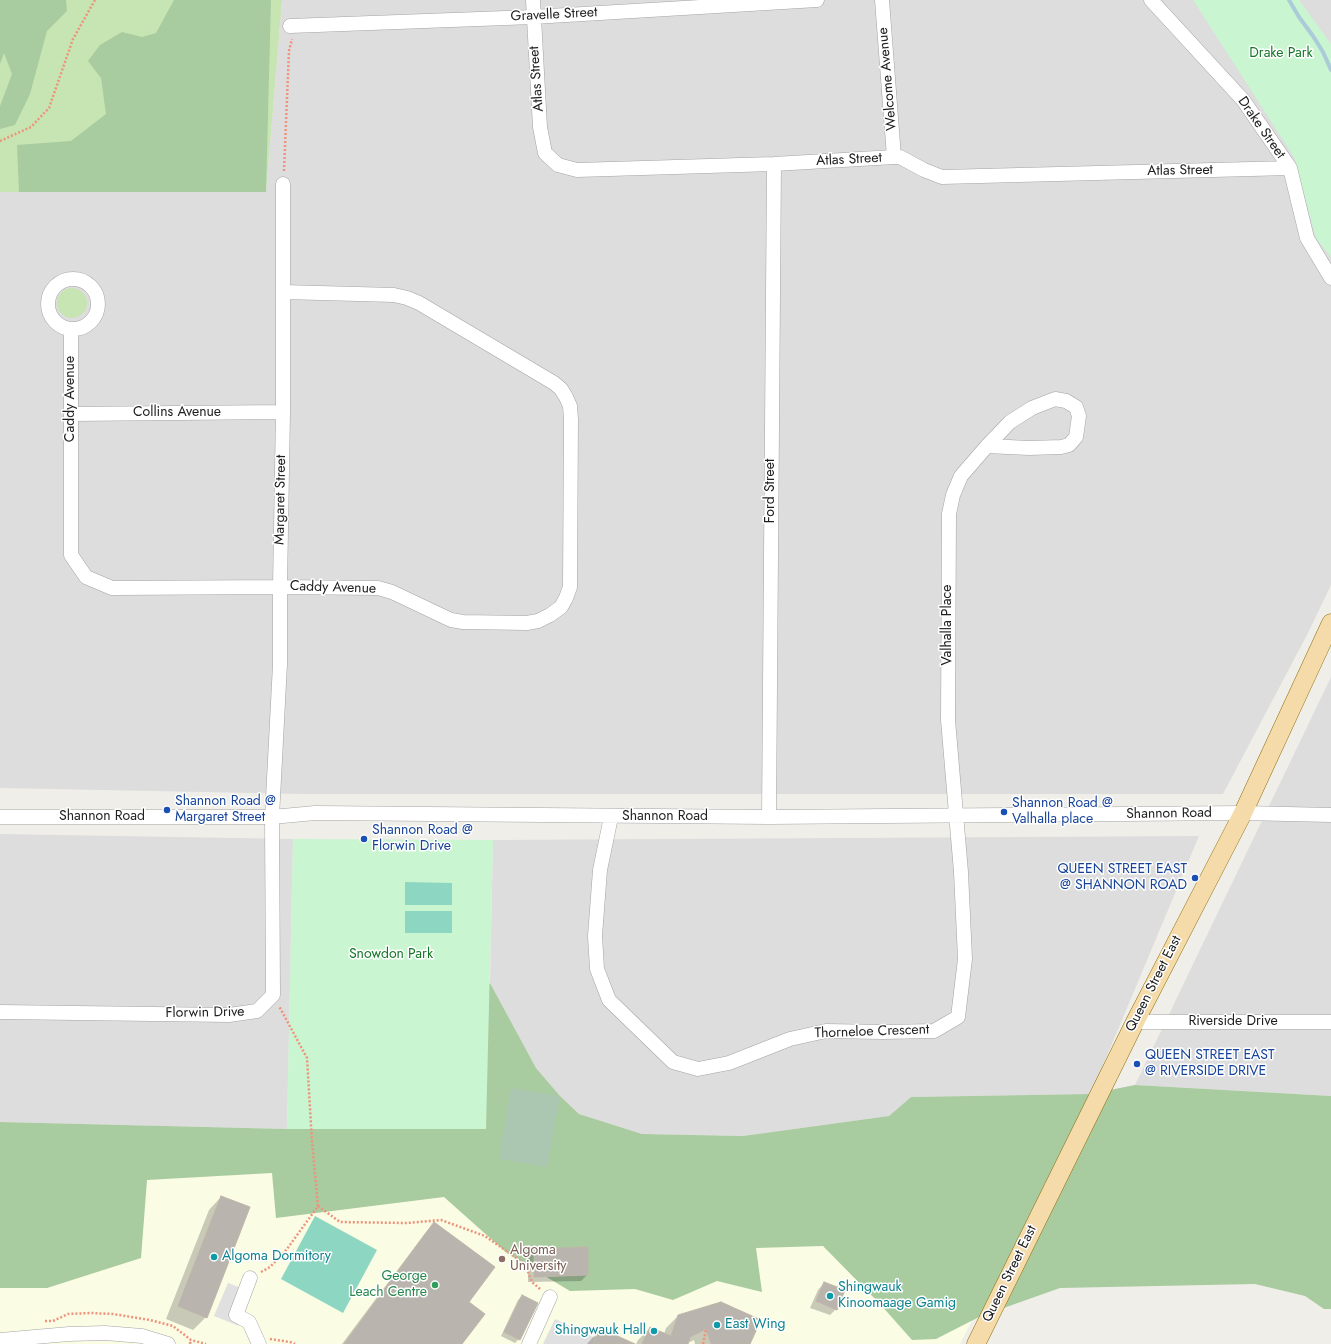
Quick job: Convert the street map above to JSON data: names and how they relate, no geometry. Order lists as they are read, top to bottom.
{
  "streets": {
    "main road": ["Queen Street East"],
    "street": [
      "Gravelle Street",
      "Atlas Street",
      "Welcome Avenue",
      "Drake Street",
      "Caddy Avenue",
      "Collins Avenue",
      "Ford Street",
      "Margaret Street",
      "Valhalla Place",
      "Shannon Road",
      "Florwin Drive",
      "Riverside Drive",
      "Thorneloe Crescent"
    ]
  },
  "crossings": [
    ["Gravelle Street", "Atlas Street"],
    ["Atlas Street", "Welcome Avenue"],
    ["Atlas Street", "Drake Street"],
    ["Atlas Street", "Ford Street"],
    ["Caddy Avenue", "Collins Avenue"],
    ["Caddy Avenue", "Margaret Street"],
    ["Collins Avenue", "Margaret Street"],
    ["Ford Street", "Shannon Road"],
    ["Margaret Street", "Shannon Road"],
    ["Valhalla Place", "Shannon Road"],
    ["Valhalla Place", "Thorneloe Crescent"],
    ["Shannon Road", "Queen Street East"],
    ["Shannon Road", "Thorneloe Crescent"],
    ["Queen Street East", "Riverside Drive"]
  ],
  "parks": ["Drake Park", "Snowdon Park"],
  "places": [
    "Shannon Road @ Margaret Street",
    "Shannon Road @ Valhalla place",
    "Shannon Road @ Florwin Drive",
    "QUEEN STREET EAST @ SHANNON ROAD",
    "QUEEN STREET EAST @ RIVERSIDE DRIVE",
    "Algoma Dormitory",
    "Algoma University",
    "George Leach Centre",
    "Shingwauk Kinoomaage Gamig",
    "East Wing",
    "Shingwauk Hall"
  ]
}
